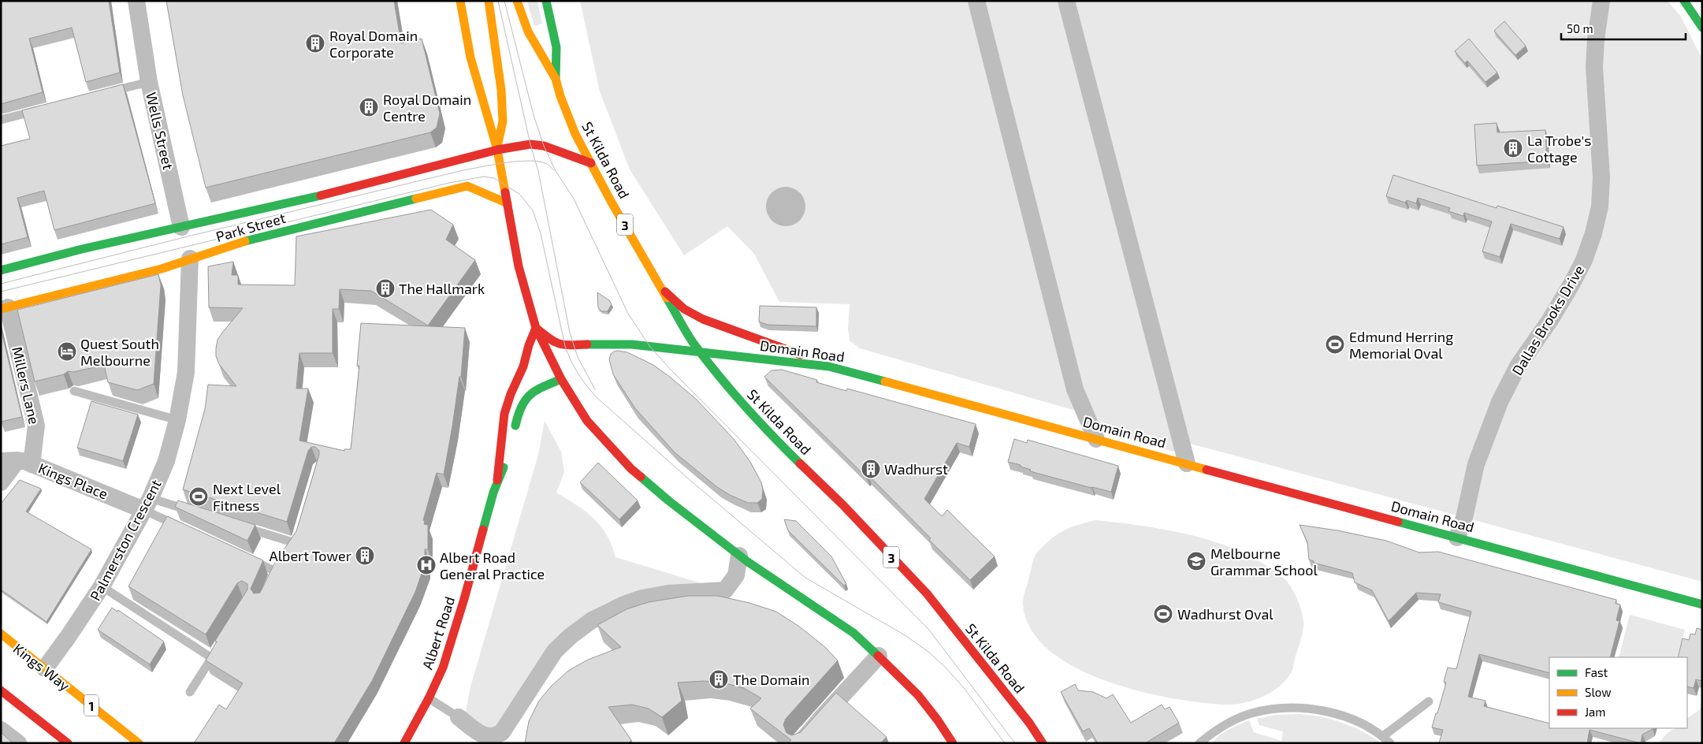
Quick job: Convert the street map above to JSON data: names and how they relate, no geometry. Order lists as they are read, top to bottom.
{
  "streets": {
    "main road": [
      "St Kilda Road",
      "3",
      "Park Street",
      "Domain Road",
      "Albert Road",
      "Kings Way",
      "1"
    ],
    "street": [
      "Wells Street",
      "Dallas Brooks Drive",
      "Millers Lane",
      "Kings Place",
      "Palmerston Crescent"
    ]
  },
  "crossings": [
    ["Wells Street", "Park Street"],
    ["St Kilda Road", "Park Street"],
    ["St Kilda Road", "Domain Road"],
    ["Park Street", "Millers Lane"],
    ["Park Street", "Palmerston Crescent"],
    ["Dallas Brooks Drive", "Domain Road"],
    ["Domain Road", "Albert Road"],
    ["Millers Lane", "Kings Place"],
    ["Kings Place", "Palmerston Crescent"],
    ["Palmerston Crescent", "Kings Way"]
  ],
  "places": {
    "building": [
      "Royal Domain Corporate",
      "Royal Domain Centre",
      "La Trobe's Cottage",
      "The Hallmark",
      "Wadhurst",
      "Albert Tower",
      "The Domain"
    ],
    "sports": ["Edmund Herring Memorial Oval", "Next Level Fitness", "Wadhurst Oval"],
    "hotel": ["Quest South Melbourne"],
    "school or university": ["Melbourne Grammar School"],
    "hospital": ["Albert Road General Practice"]
  },
  "legend": ["Fast", "Slow", "Jam"],
  "scale_bar": "50 m"
}
